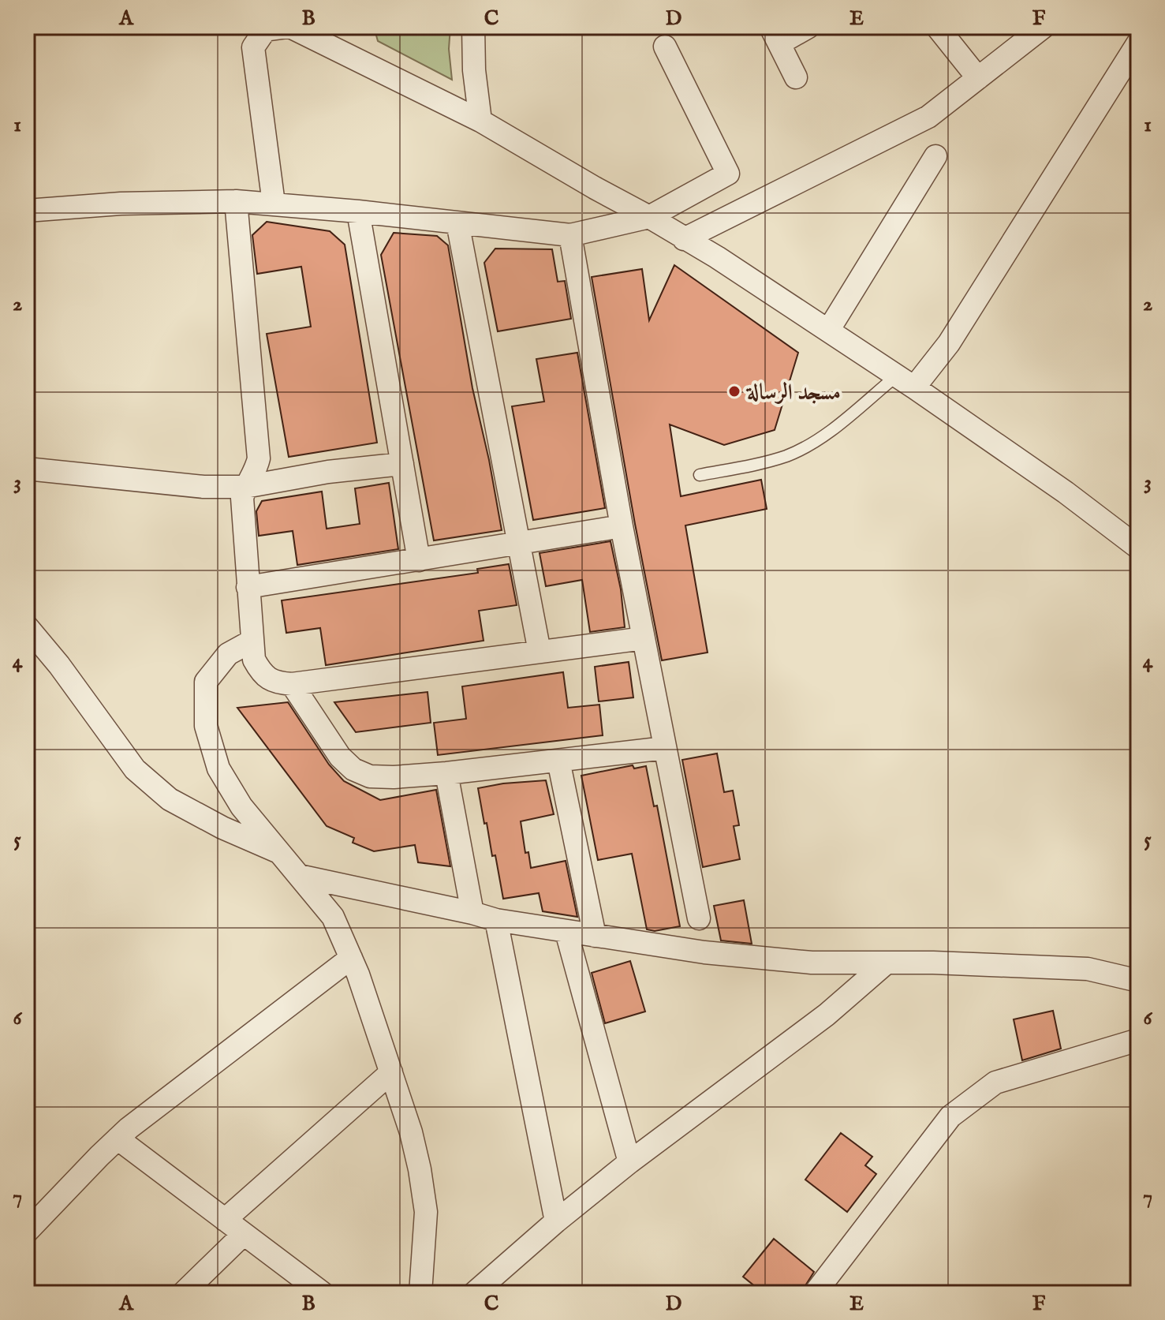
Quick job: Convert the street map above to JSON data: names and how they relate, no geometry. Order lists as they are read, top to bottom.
{
  "places": ["مسجد الرسالة"],
  "grid": {
    "columns": [
      "A",
      "B",
      "C",
      "D",
      "E",
      "F"
    ],
    "rows": [
      "1",
      "2",
      "3",
      "4",
      "5",
      "6",
      "7"
    ]
  }
}
